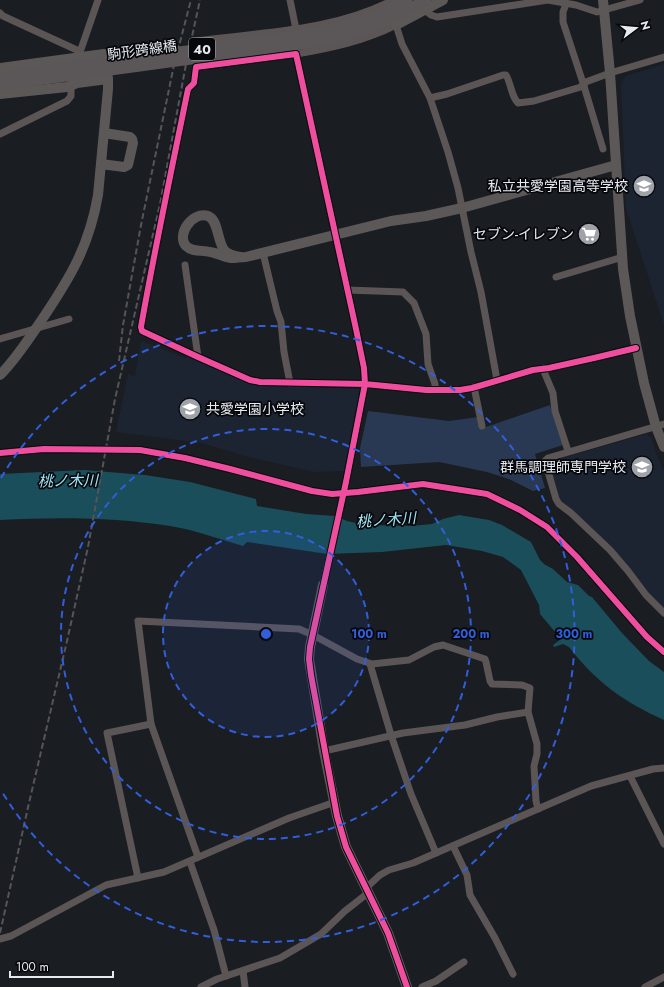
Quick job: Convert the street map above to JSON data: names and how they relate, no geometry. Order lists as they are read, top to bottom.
{
  "streets": {
    "main road": ["40", "駒形跨線橋"]
  },
  "crossings": [
    ["40", "駒形跨線橋"]
  ],
  "water": ["桃ノ木川"],
  "places": {
    "school or university": ["私立共愛学園高等学校", "共愛学園小学校", "群馬調理師専門学校"],
    "supermarket": ["セブン-イレブン"]
  },
  "scale_bar": "100 m",
  "north": "right",
  "rings": ["100 m", "200 m", "300 m"]
}
